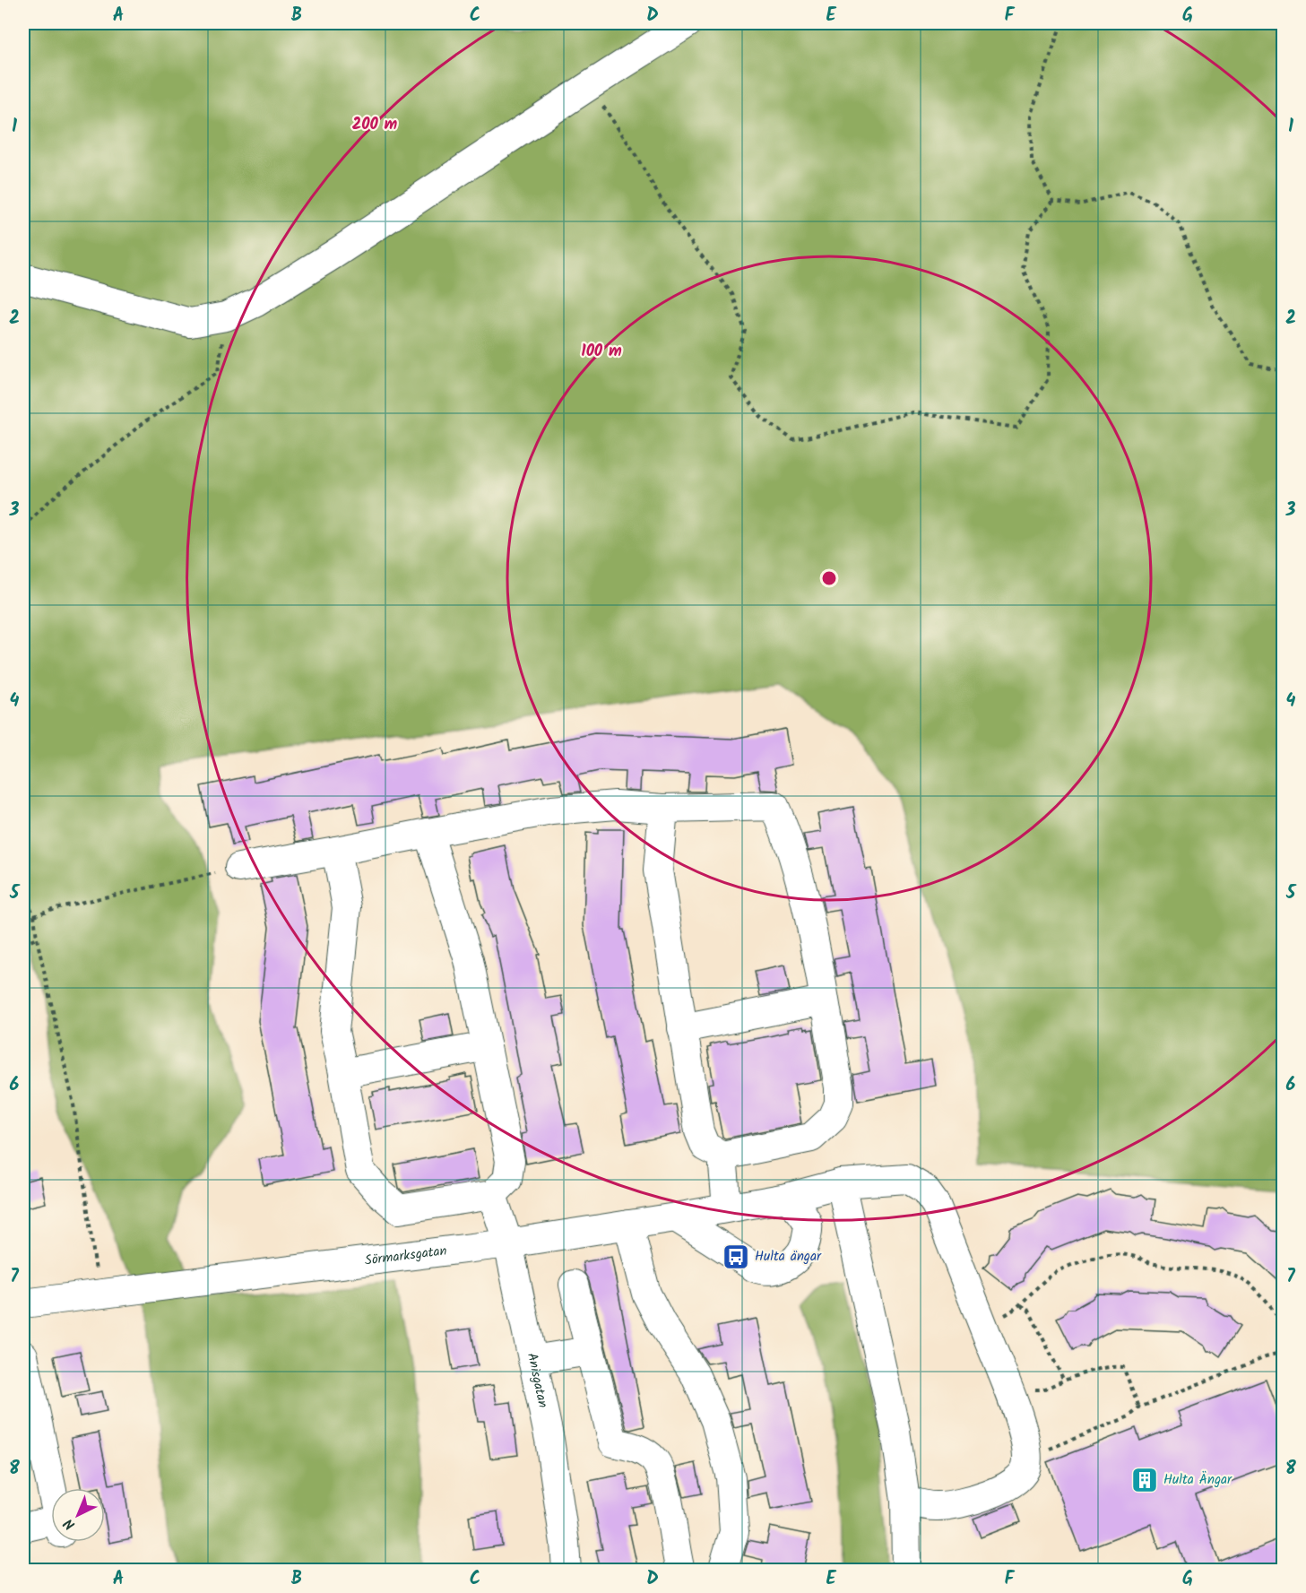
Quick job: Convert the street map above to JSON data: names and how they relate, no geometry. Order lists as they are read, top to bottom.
{
  "streets": {
    "street": ["Sörmarksgatan", "Anisgatan"]
  },
  "crossings": [
    ["Sörmarksgatan", "Anisgatan"]
  ],
  "places": {
    "bus stop": ["Hulta ängar"],
    "building": ["Hulta Ängar"]
  },
  "north": "bottom left",
  "grid": {
    "columns": [
      "A",
      "B",
      "C",
      "D",
      "E",
      "F",
      "G"
    ],
    "rows": [
      "1",
      "2",
      "3",
      "4",
      "5",
      "6",
      "7",
      "8"
    ]
  },
  "rings": ["200 m", "100 m"]
}
